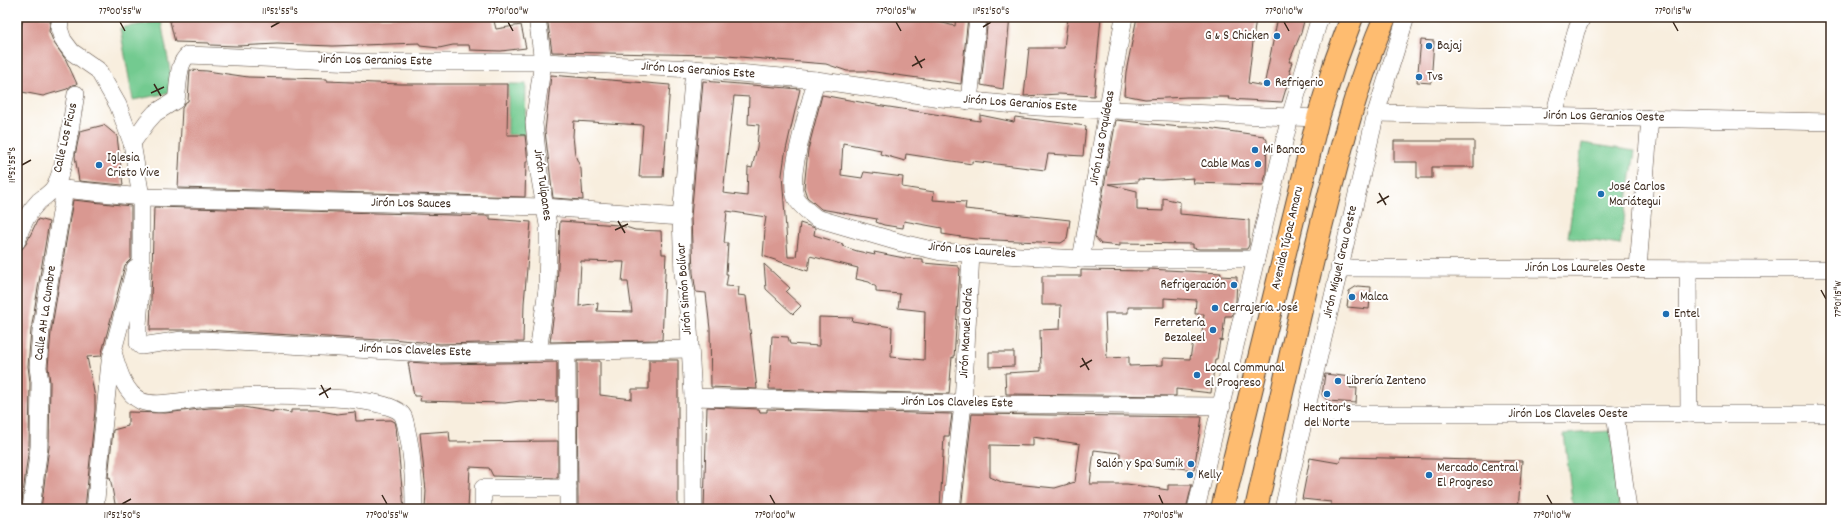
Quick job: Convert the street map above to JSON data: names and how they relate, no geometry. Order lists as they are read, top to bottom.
{
  "streets": {
    "highway": ["Avenida Túpac Amaru"],
    "street": [
      "Jirón Los Geranios Este",
      "Jirón Los Geranios Oeste",
      "Calle Los Ficus",
      "Jirón Las Orquídeas",
      "Jirón Tulipanes",
      "Jirón Los Sauces",
      "Jirón Los Laureles",
      "Jirón Miguel Grau Oeste",
      "Jirón Los Laureles Oeste",
      "Jirón Simón Bolívar",
      "Calle AH La Cumbre",
      "Jirón Manuel Odría",
      "Jirón Los Claveles Este",
      "Jirón Los Claveles Oeste"
    ]
  },
  "crossings": [
    ["Jirón Los Geranios Este", "Jirón Las Orquídeas"],
    ["Jirón Los Geranios Este", "Jirón Tulipanes"],
    ["Jirón Los Geranios Este", "Avenida Túpac Amaru"],
    ["Jirón Los Geranios Este", "Jirón Los Laureles"],
    ["Jirón Los Geranios Este", "Jirón Simón Bolívar"],
    ["Jirón Los Geranios Oeste", "Jirón Miguel Grau Oeste"],
    ["Calle Los Ficus", "Jirón Los Sauces"],
    ["Calle Los Ficus", "Calle AH La Cumbre"],
    ["Jirón Las Orquídeas", "Jirón Los Laureles"],
    ["Jirón Tulipanes", "Jirón Los Sauces"],
    ["Jirón Tulipanes", "Jirón Los Claveles Este"],
    ["Jirón Los Sauces", "Jirón Simón Bolívar"],
    ["Jirón Los Sauces", "Calle AH La Cumbre"],
    ["Avenida Túpac Amaru", "Jirón Los Laureles"],
    ["Avenida Túpac Amaru", "Jirón Los Claveles Este"],
    ["Jirón Los Laureles", "Jirón Manuel Odría"],
    ["Jirón Miguel Grau Oeste", "Jirón Los Laureles Oeste"],
    ["Jirón Miguel Grau Oeste", "Jirón Los Claveles Oeste"],
    ["Jirón Simón Bolívar", "Jirón Los Claveles Este"],
    ["Jirón Manuel Odría", "Jirón Los Claveles Este"]
  ],
  "places": [
    "G & S Chicken",
    "Bajaj",
    "Tvs",
    "Refrigerio",
    "Mi Banco",
    "Cable Mas",
    "Iglesia Cristo Vive",
    "José Carlos Mariátegui",
    "Refrigeración",
    "Malca",
    "Cerrajería José",
    "Entel",
    "Ferretería Bezaleel",
    "Local Communal el Progreso",
    "Librería Zenteno",
    "Hectitor's del Norte",
    "Salón y Spa Sumik",
    "Kelly",
    "Mercado Central El Progreso"
  ],
  "coordinates": [
    "77°00'55\"W",
    "11°52'55\"S",
    "77°01'00\"W",
    "77°01'05\"W",
    "11°52'50\"S",
    "77°01'10\"W",
    "77°01'15\"W"
  ]
}
